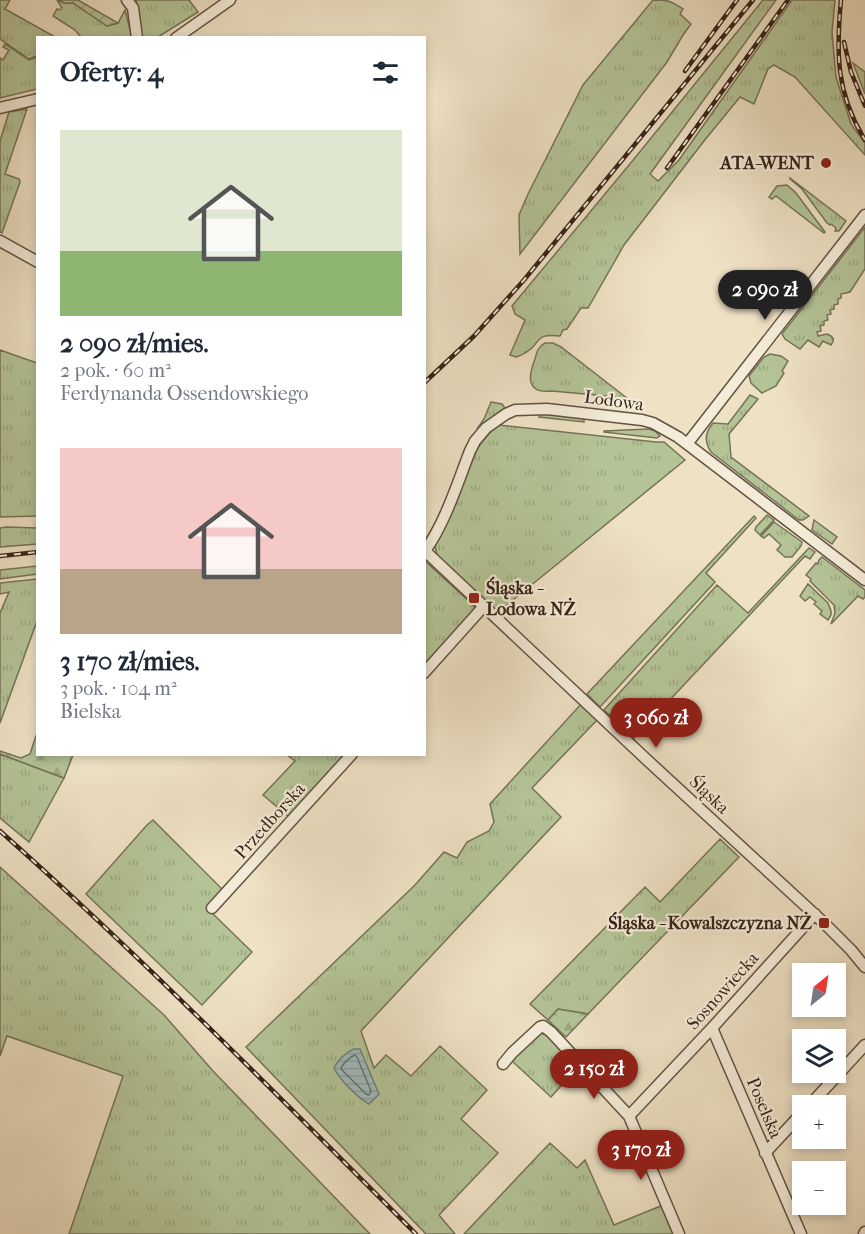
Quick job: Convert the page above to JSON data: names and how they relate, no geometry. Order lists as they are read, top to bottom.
{
  "streets": {
    "street": [
      "Lodowa",
      "Śląska",
      "Przedborska",
      "Sosnowiecka",
      "Poselska"
    ]
  },
  "crossings": [
    ["Śląska", "Sosnowiecka"],
    ["Sosnowiecka", "Poselska"]
  ],
  "places": {
    "other": ["ATA-WENT"],
    "transit": ["Śląska - Lodowa NŻ", "Śląska - Kowalszczyzna NŻ"]
  },
  "north": "top right",
  "page": {
    "heading": "Oferty: 4",
    "list": [
      {
        "name": "2 090 zł/mies.",
        "note": "2 pok. · 60 m² · Ferdynanda Ossendowskiego"
      },
      {
        "name": "3 170 zł/mies.",
        "note": "3 pok. · 104 m² · Bielska"
      }
    ],
    "price": [
      "2 090 zł",
      "3 060 zł",
      "2 150 zł",
      "3 170 zł"
    ],
    "map_buttons": ["+", "−"]
  }
}
